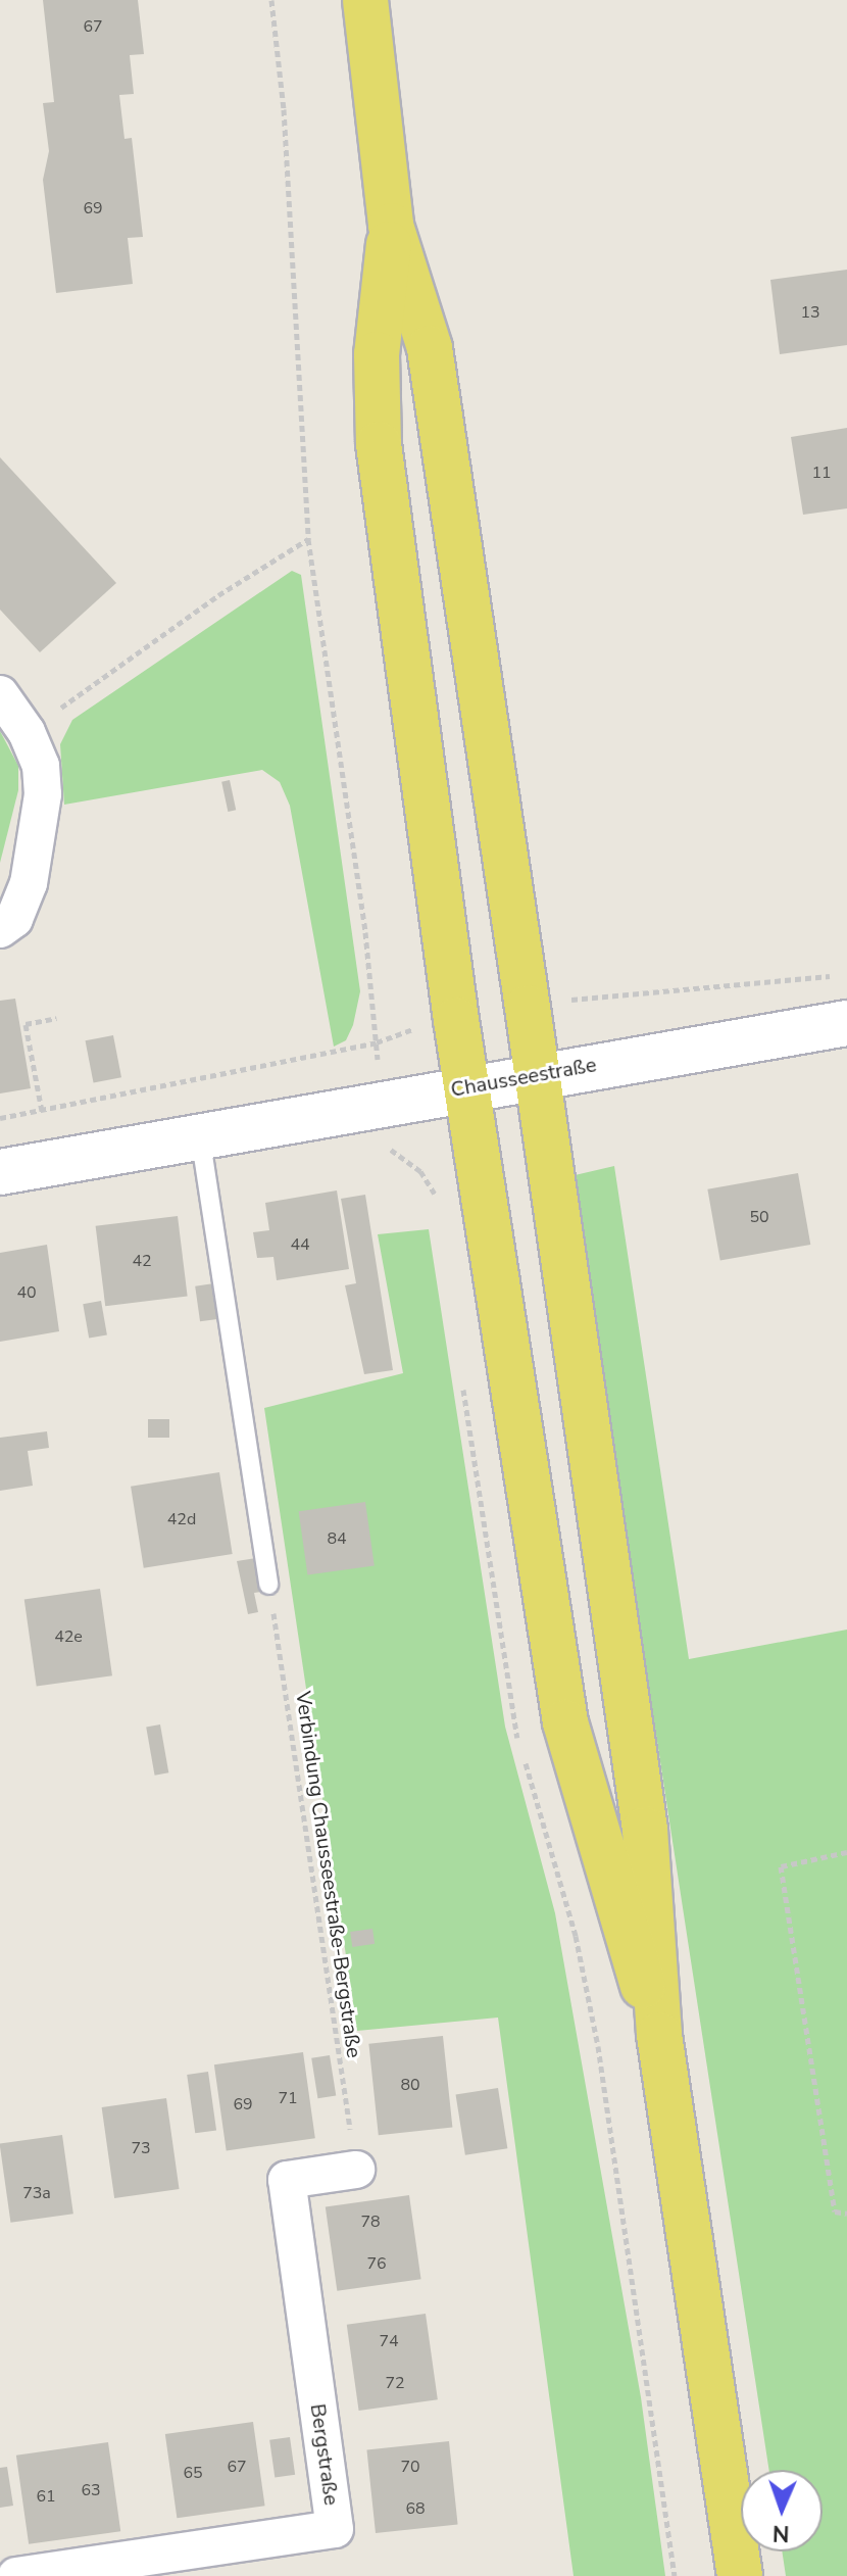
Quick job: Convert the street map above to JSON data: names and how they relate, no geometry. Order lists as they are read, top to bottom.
{
  "streets": {
    "main road": ["Chausseestraße"],
    "street": ["Bergstraße"],
    "path": ["Verbindung Chausseestraße-Bergstraße"]
  },
  "crossings": [
    ["Verbindung Chausseestraße-Bergstraße", "Bergstraße"]
  ],
  "house_numbers": [
    "67",
    "69",
    "13",
    "11",
    "50",
    "44",
    "42",
    "40",
    "42d",
    "84",
    "42e",
    "80",
    "71",
    "69",
    "73",
    "73a",
    "78",
    "76",
    "74",
    "72",
    "67",
    "70",
    "65",
    "63",
    "61",
    "68"
  ],
  "north": "bottom"
}
